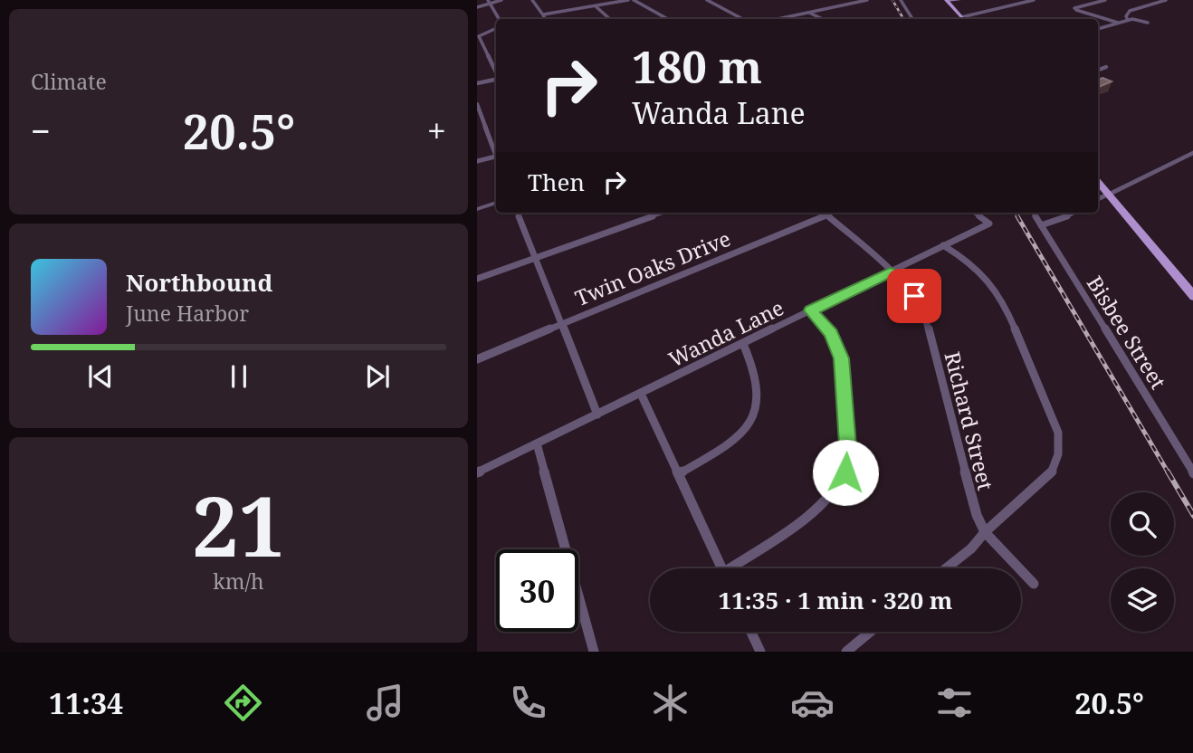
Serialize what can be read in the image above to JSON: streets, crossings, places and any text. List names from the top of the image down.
{
  "streets": {
    "street": [
      "Twin Oaks Drive",
      "Bisbee Street",
      "Wanda Lane",
      "Richard Street"
    ]
  },
  "crossings": [
    ["Wanda Lane", "Richard Street"]
  ],
  "page": {
    "tile": [
      "Climate",
      ["21", "km/h"]
    ],
    "turn": ["180 m", "Wanda Lane"],
    "heat": ["−", "20.5°", "+"],
    "then": "Then",
    "song": ["Northbound", "June Harbor"],
    "limit": "30",
    "trip": "11:35 · 1 min · 320 m",
    "tabs": ["11:34", "20.5°"]
  }
}
